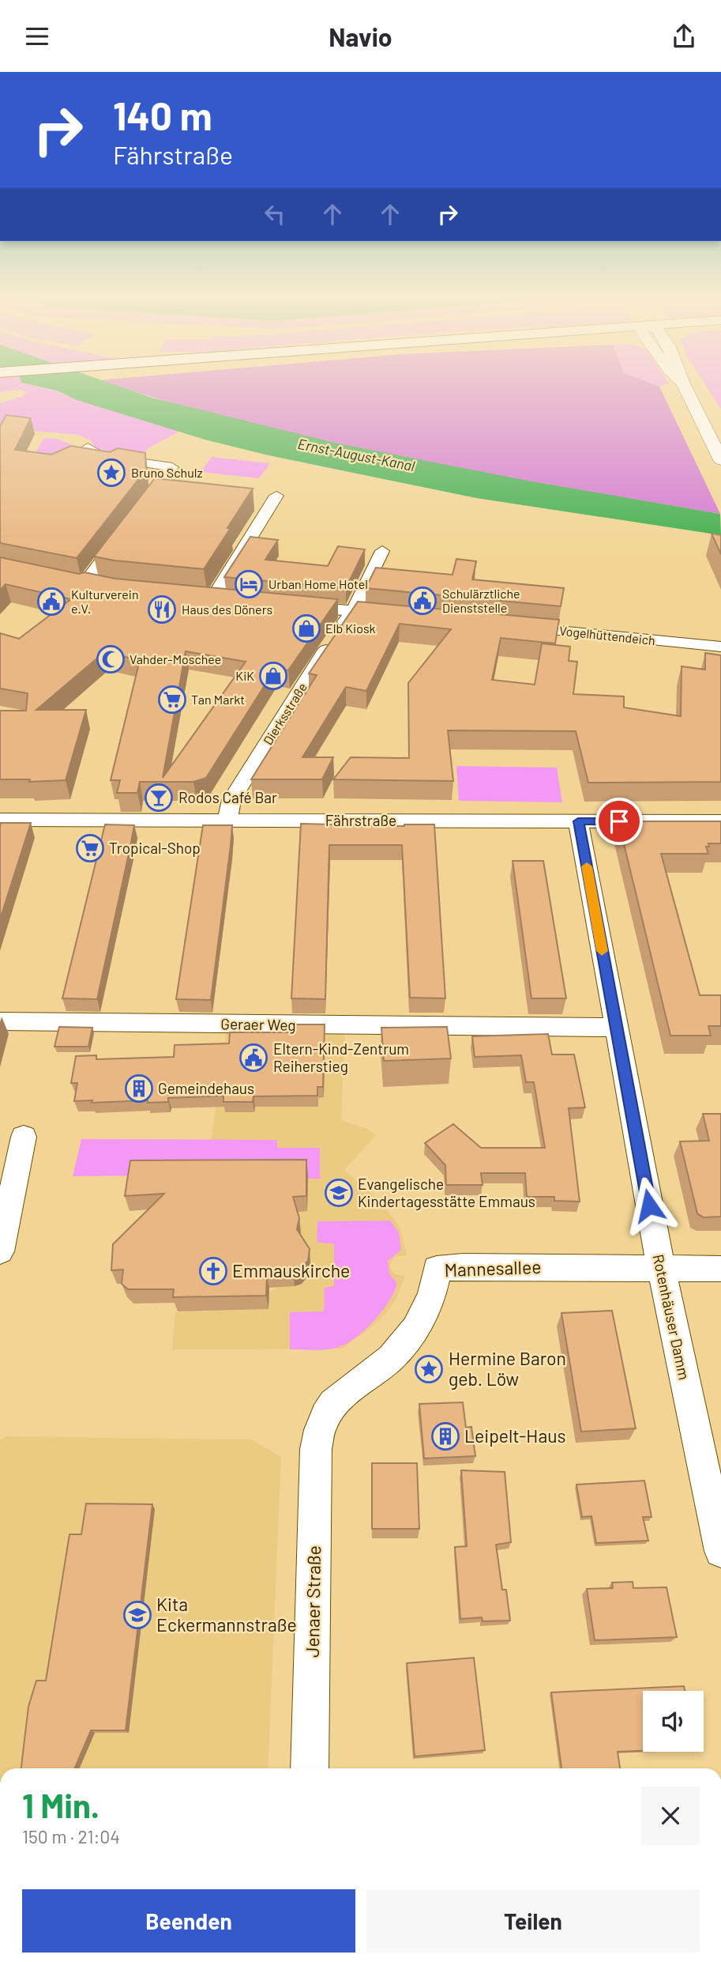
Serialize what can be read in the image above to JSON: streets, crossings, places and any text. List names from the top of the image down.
{
  "streets": {
    "street": [
      "Vogelhüttendeich",
      "Dierksstraße",
      "Fährstraße",
      "Geraer Weg",
      "Mannesallee",
      "Rotenhäuser Damm",
      "Jenaer Straße"
    ]
  },
  "crossings": [
    ["Dierksstraße", "Fährstraße"],
    ["Fährstraße", "Rotenhäuser Damm"],
    ["Geraer Weg", "Rotenhäuser Damm"],
    ["Mannesallee", "Rotenhäuser Damm"],
    ["Mannesallee", "Jenaer Straße"]
  ],
  "water": ["Ernst-August-Kanal"],
  "places": {
    "place": ["Bruno Schulz", "Hermine Baron geb. Löw"],
    "hotel": ["Urban Home Hotel"],
    "public building": ["Schulärztliche Dienststelle", "Kulturverein e.V.", "Eltern-Kind-Zentrum Reiherstieg"],
    "restaurant": ["Haus des Döners"],
    "shop": ["Elb Kiosk", "KiK"],
    "mosque": ["Vahder-Moschee"],
    "supermarket": ["Tan Markt", "Tropical-Shop"],
    "bar": ["Rodos Café Bar"],
    "building": ["Gemeindehaus", "Leipelt-Haus"],
    "school or university": ["Evangelische Kindertagesstätte Emmaus", "Kita Eckermannstraße"],
    "church": ["Emmauskirche"]
  },
  "page": {
    "header": "Navio",
    "turn": ["140 m", "Fährstraße"],
    "heading": ["1 Min.", "150 m · 21:04"],
    "buttons": ["Beenden", "Teilen"]
  }
}
